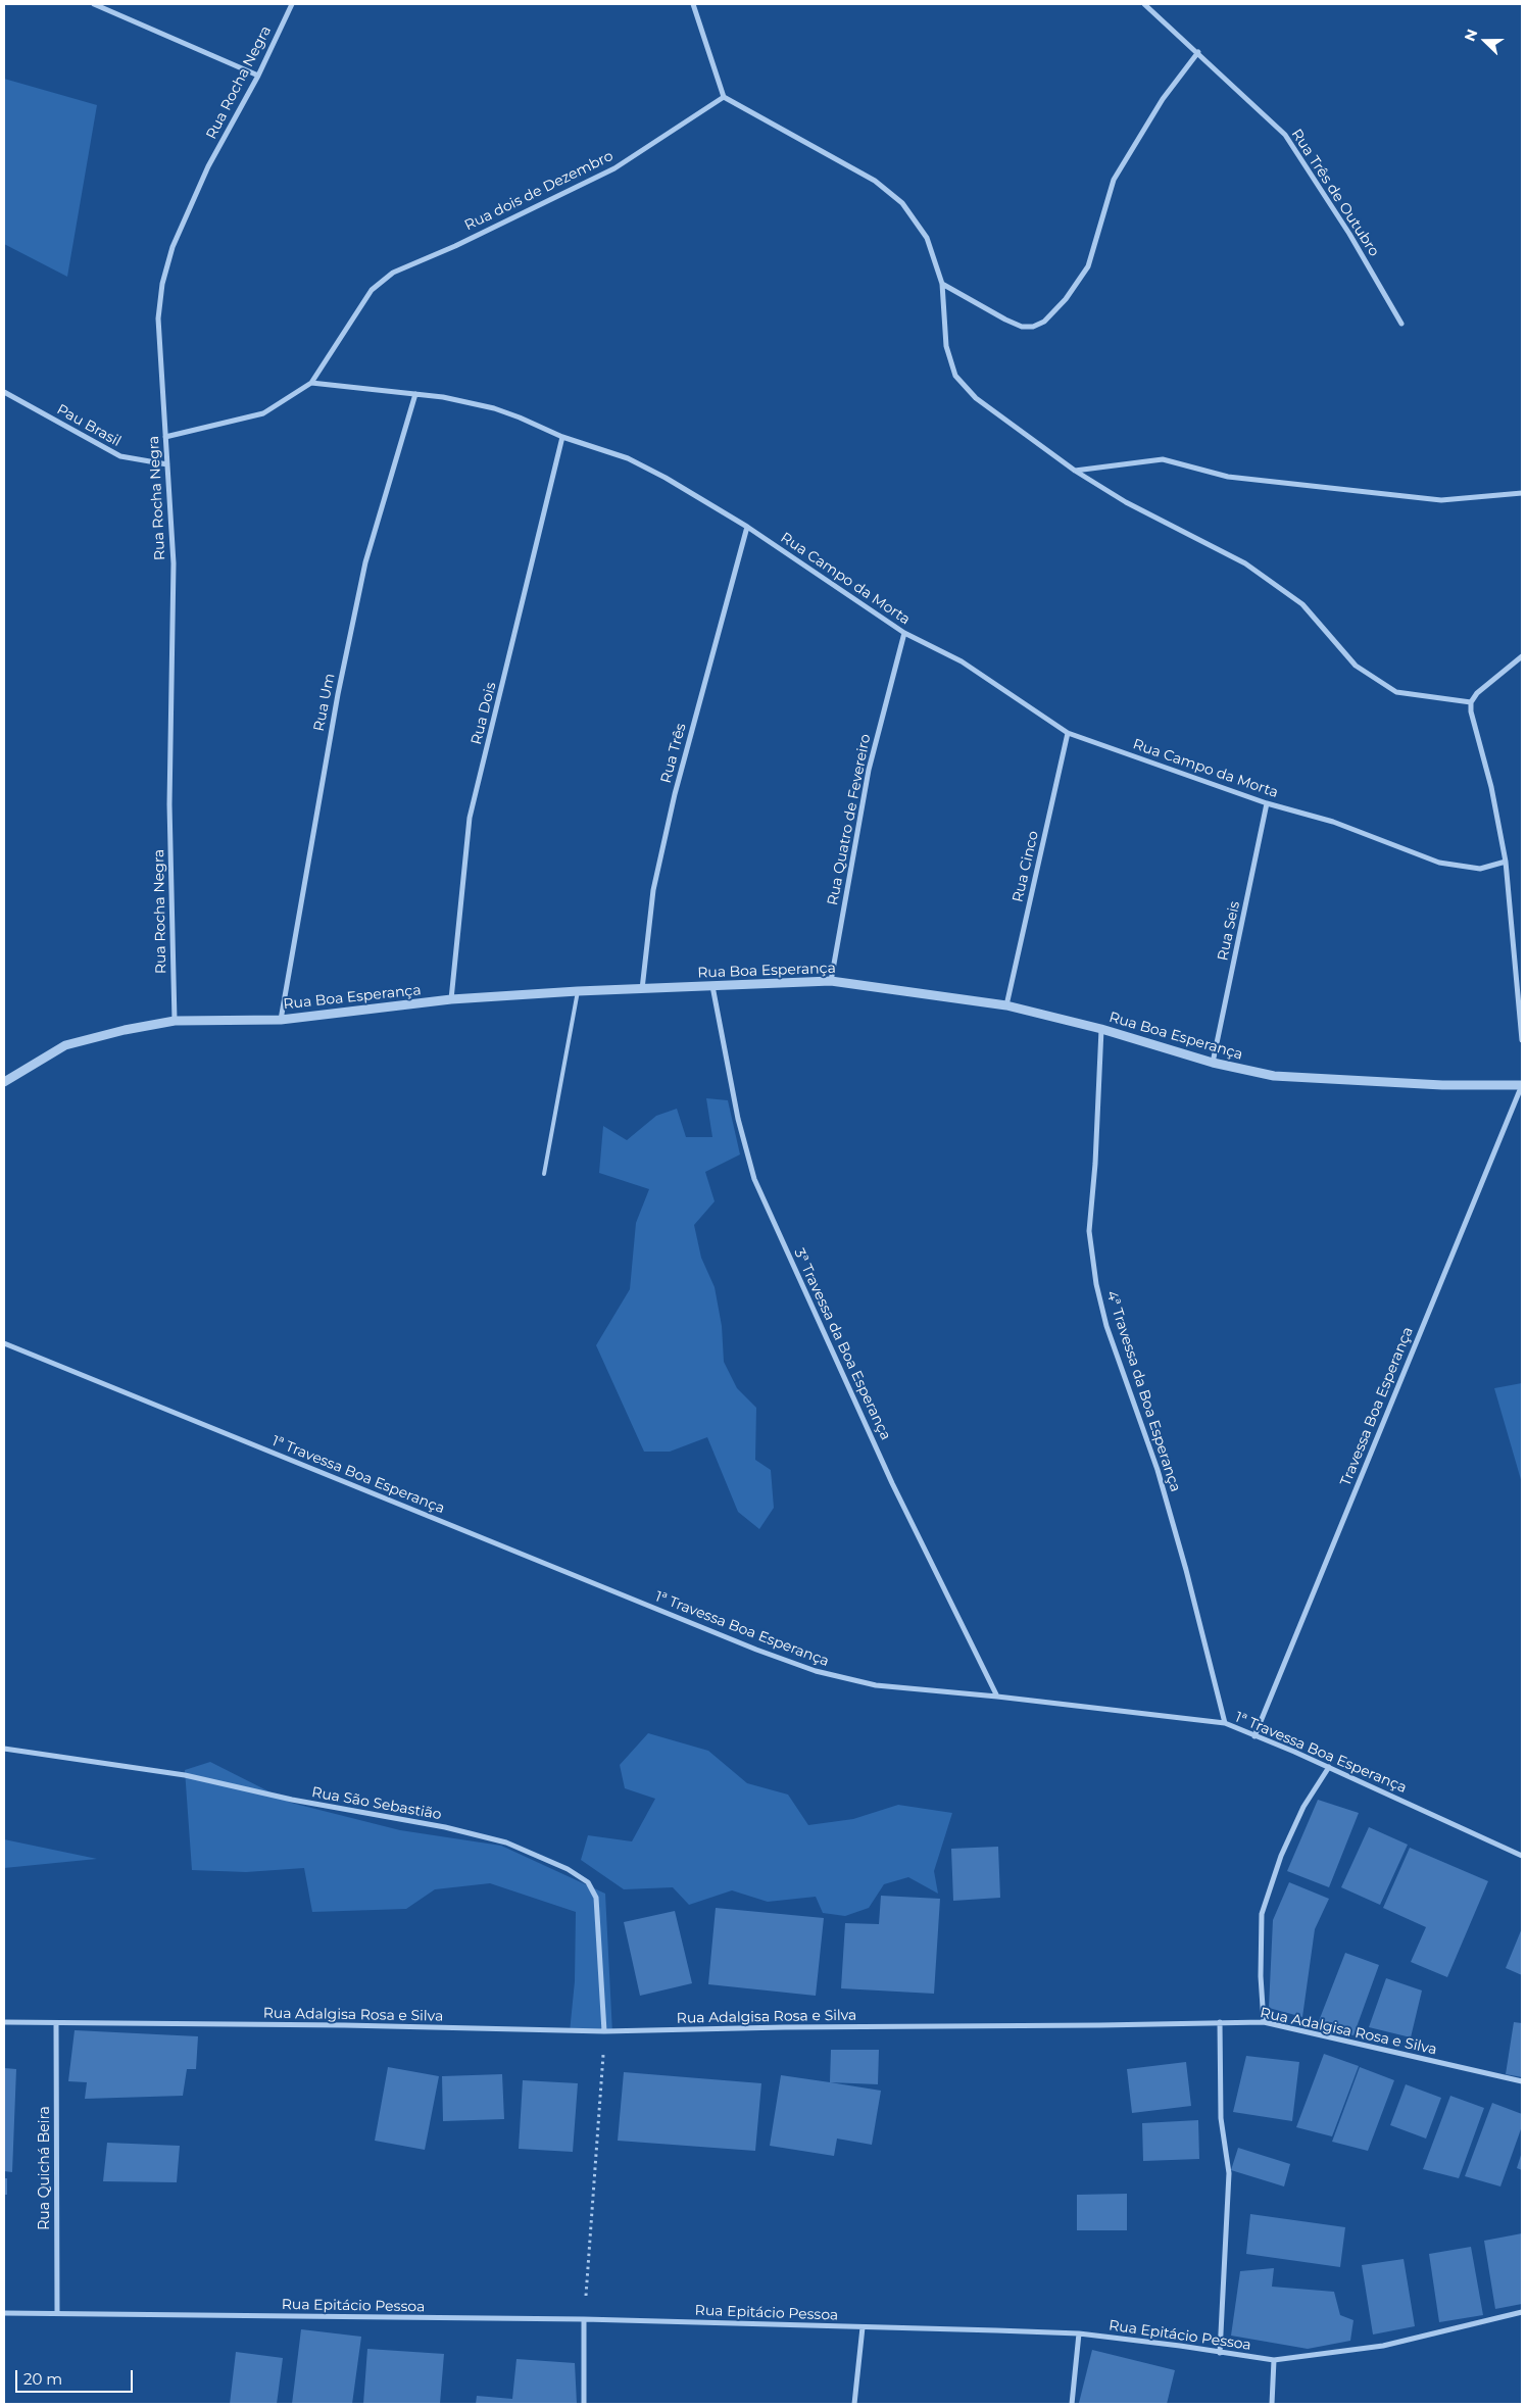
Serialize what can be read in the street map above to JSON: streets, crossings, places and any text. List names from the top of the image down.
{
  "streets": {
    "street": [
      "Rua Rocha Negra",
      "Rua dois de Dezembro",
      "Rua Três de Outubro",
      "Pau Brasil",
      "Rua Campo da Morta",
      "Rua Um",
      "Rua Dois",
      "Rua Três",
      "Rua Quatro de Fevereiro",
      "Rua Cinco",
      "Rua Seis",
      "Rua Boa Esperança",
      "3ª Travessa da Boa Esperança",
      "4ª Travessa da Boa Esperança",
      "Travessa Boa Esperança",
      "1ª Travessa Boa Esperança",
      "Rua São Sebastião",
      "Rua Adalgisa Rosa e Silva",
      "Rua Quichá Beira",
      "Rua Epitácio Pessoa"
    ]
  },
  "crossings": [
    ["Rua Rocha Negra", "Pau Brasil"],
    ["Rua Rocha Negra", "Rua Boa Esperança"],
    ["Rua dois de Dezembro", "Rua Campo da Morta"],
    ["Rua Campo da Morta", "Rua Um"],
    ["Rua Campo da Morta", "Rua Dois"],
    ["Rua Campo da Morta", "Rua Três"],
    ["Rua Campo da Morta", "Rua Quatro de Fevereiro"],
    ["Rua Campo da Morta", "Rua Cinco"],
    ["Rua Campo da Morta", "Rua Seis"],
    ["Rua Um", "Rua Boa Esperança"],
    ["Rua Dois", "Rua Boa Esperança"],
    ["Rua Três", "Rua Boa Esperança"],
    ["Rua Quatro de Fevereiro", "Rua Boa Esperança"],
    ["Rua Cinco", "Rua Boa Esperança"],
    ["Rua Seis", "Rua Boa Esperança"],
    ["Rua Boa Esperança", "3ª Travessa da Boa Esperança"],
    ["Rua Boa Esperança", "4ª Travessa da Boa Esperança"],
    ["Rua Boa Esperança", "Travessa Boa Esperança"],
    ["3ª Travessa da Boa Esperança", "1ª Travessa Boa Esperança"],
    ["4ª Travessa da Boa Esperança", "1ª Travessa Boa Esperança"],
    ["Travessa Boa Esperança", "1ª Travessa Boa Esperança"],
    ["Rua São Sebastião", "Rua Adalgisa Rosa e Silva"],
    ["Rua Adalgisa Rosa e Silva", "Rua Quichá Beira"],
    ["Rua Quichá Beira", "Rua Epitácio Pessoa"]
  ],
  "scale_bar": "20 m",
  "north": "left"
}
